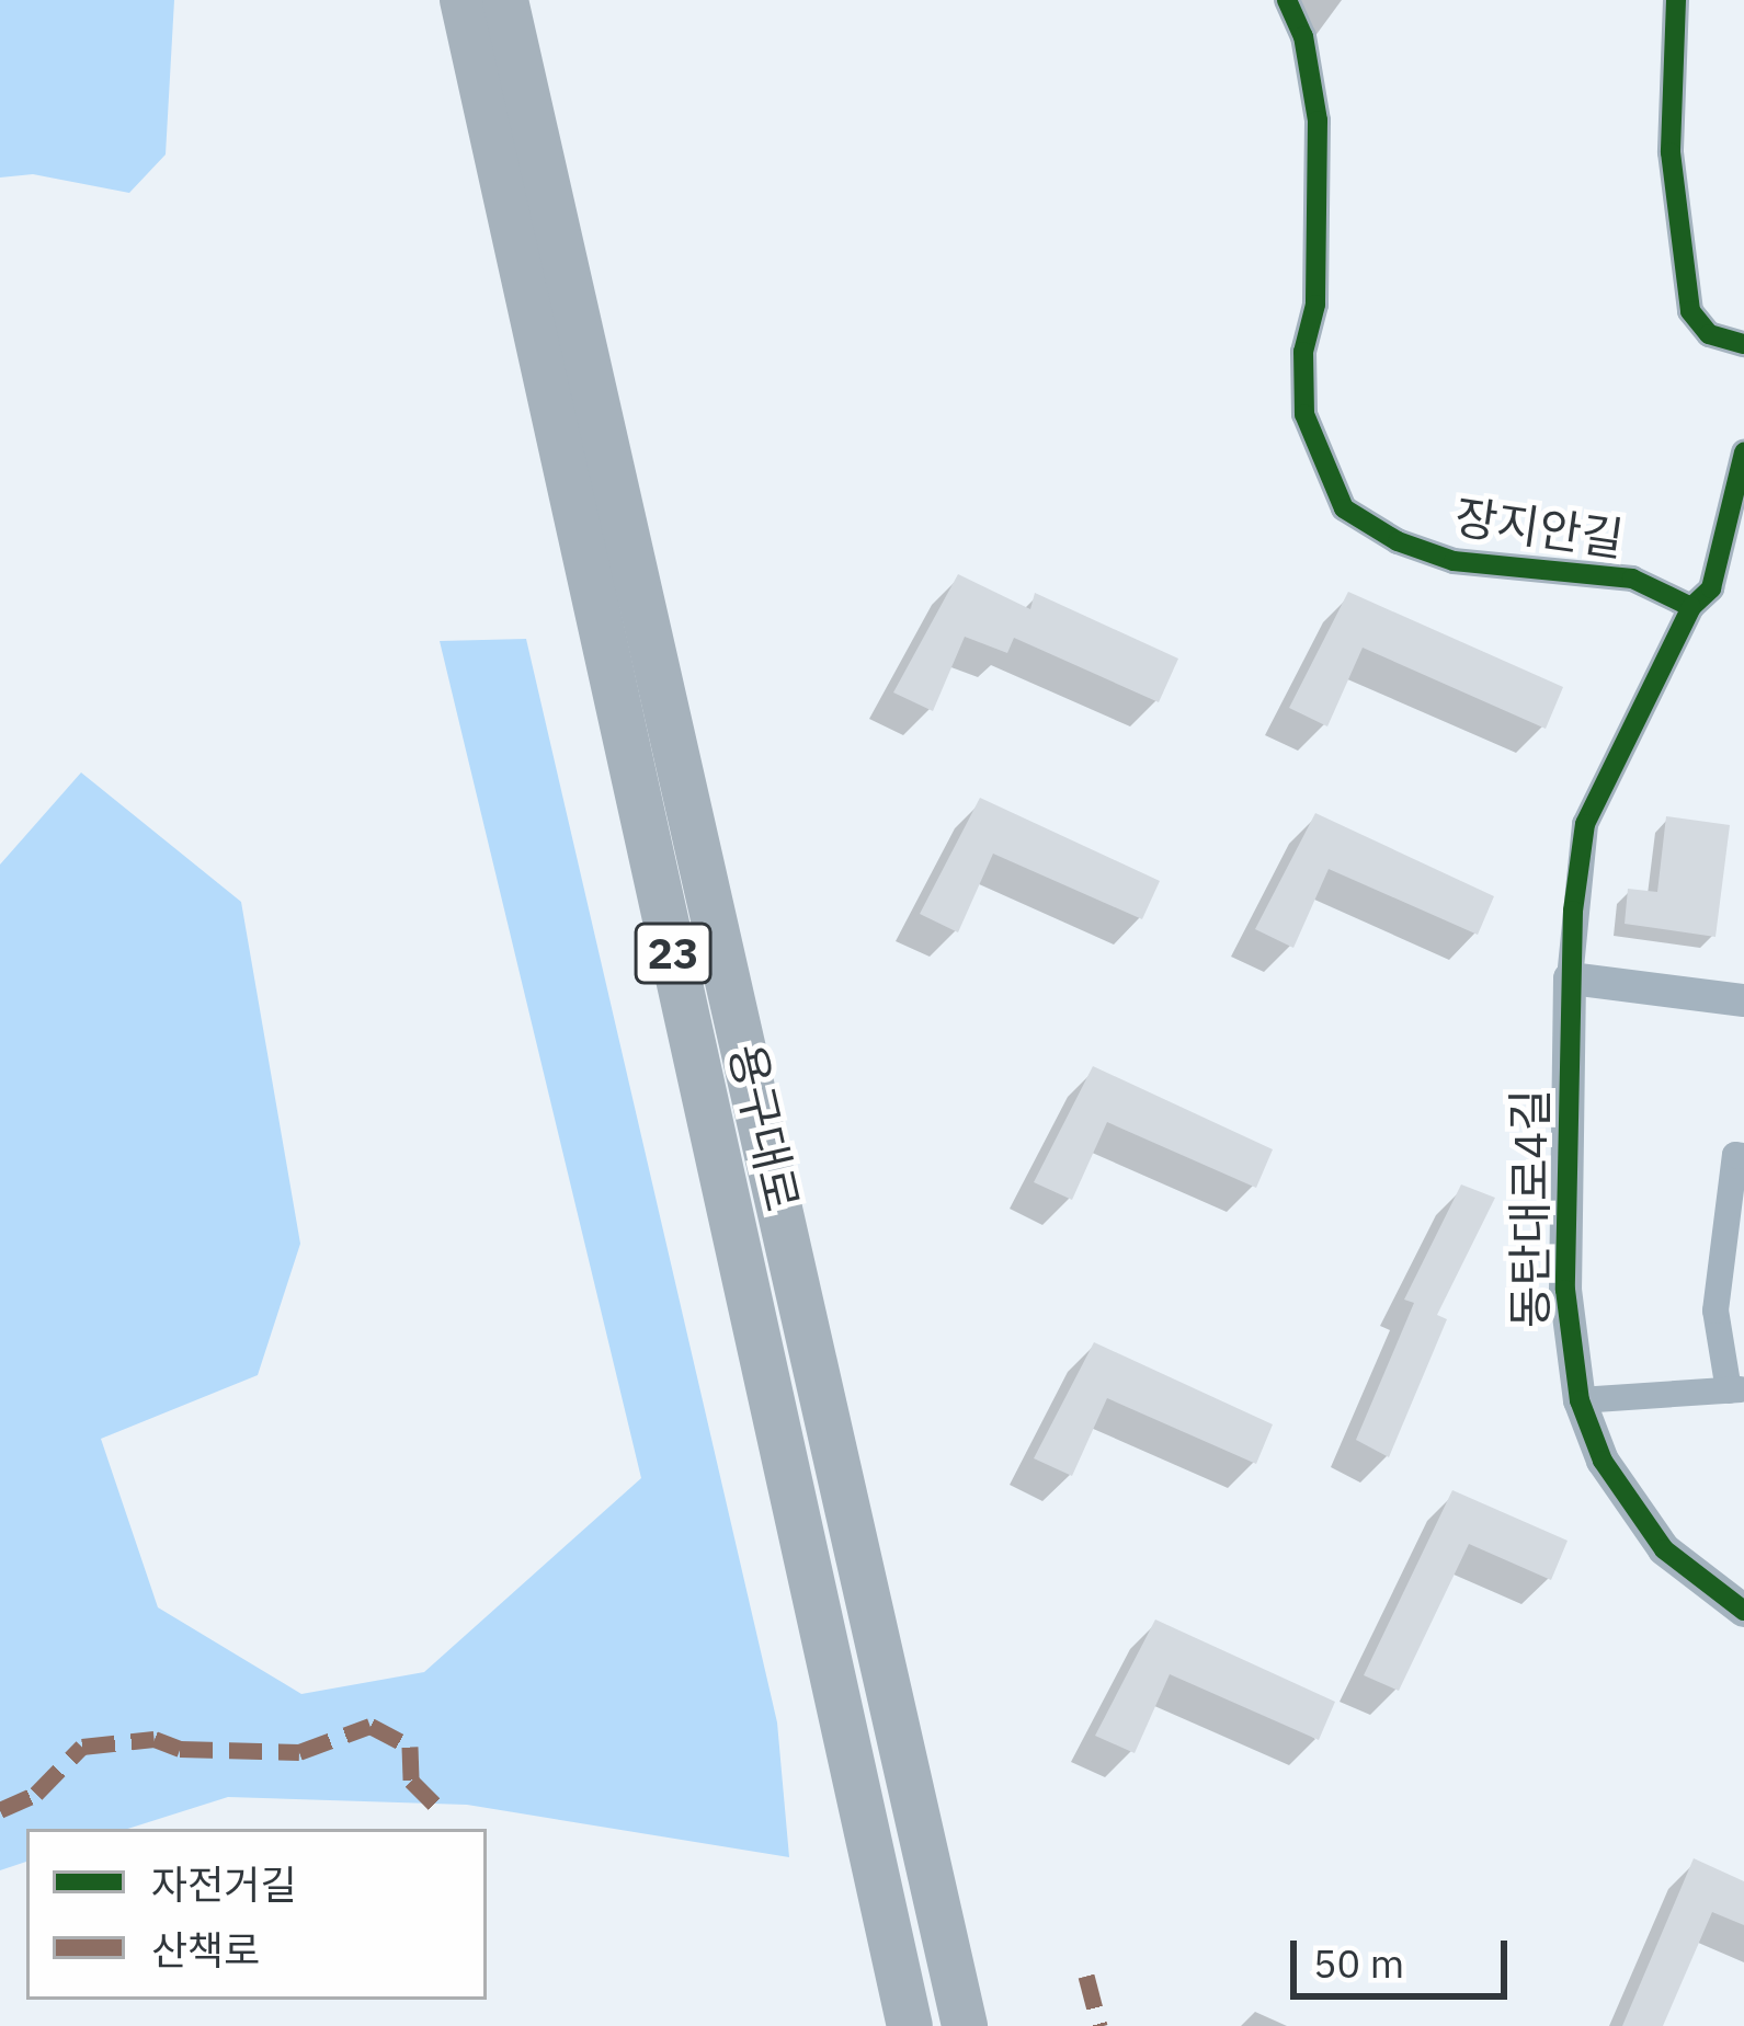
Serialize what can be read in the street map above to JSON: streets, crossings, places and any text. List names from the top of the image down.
{
  "streets": {
    "highway": ["23", "용구대로"],
    "street": ["장지안길", "동탄대로4길"]
  },
  "legend": ["자전거길", "산책로"],
  "scale_bar": "50 m"
}
